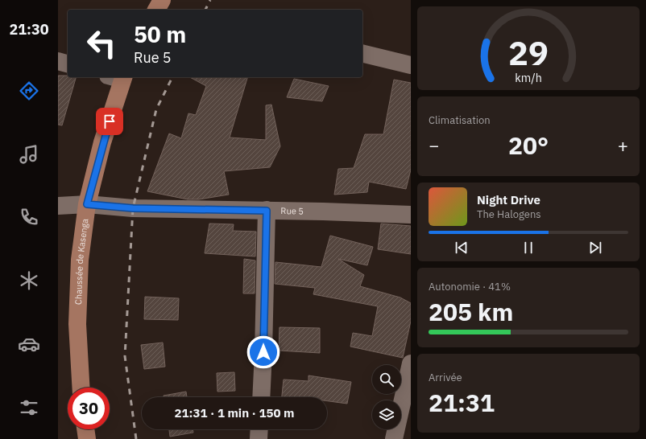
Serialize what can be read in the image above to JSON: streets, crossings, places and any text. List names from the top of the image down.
{
  "streets": {
    "main road": ["Chaussée de Kasenga"],
    "street": ["Rue 5"]
  },
  "crossings": [
    ["Rue 5", "Chaussée de Kasenga"]
  ],
  "page": {
    "tabs": "21:30",
    "turn": ["50 m", "Rue 5"],
    "tile": [
      "Climatisation",
      ["Autonomie · 41%", "205 km"],
      ["Arrivée", "21:31"]
    ],
    "heat": ["−", "20°", "+"],
    "song": ["Night Drive", "The Halogens"],
    "limit": "30",
    "trip": "21:31 · 1 min · 150 m",
    "gauge": ["29", "km/h"]
  }
}
